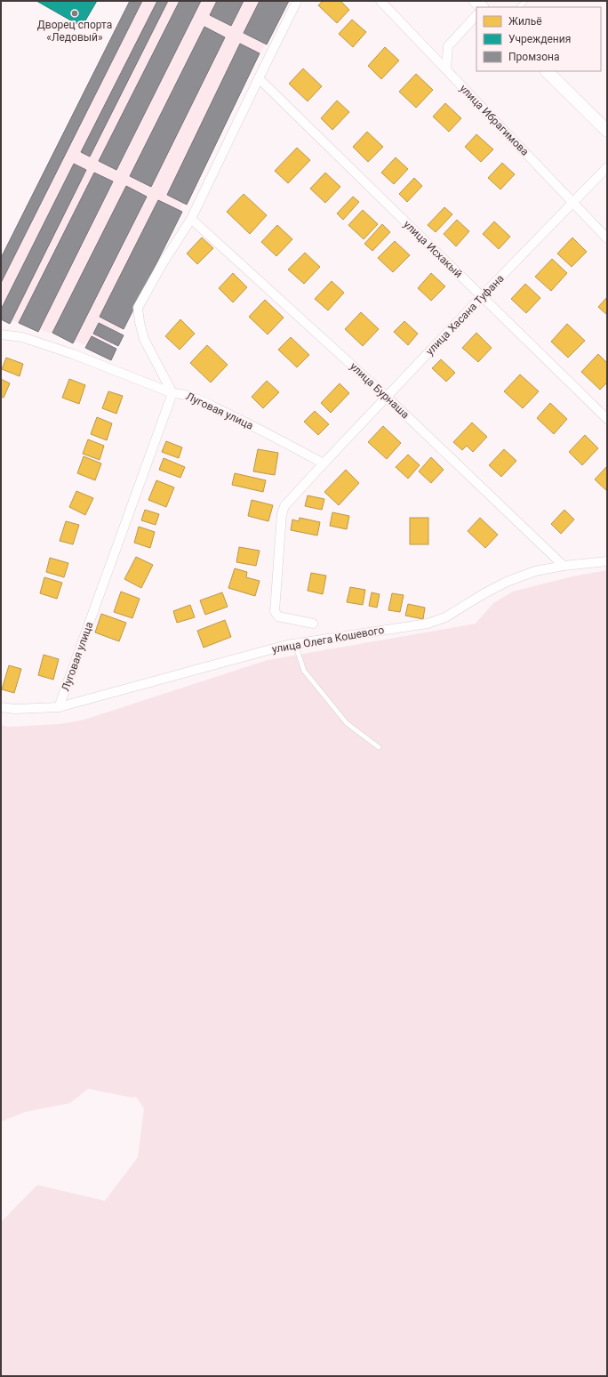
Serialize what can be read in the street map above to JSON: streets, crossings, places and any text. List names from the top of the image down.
{
  "streets": {
    "street": [
      "улица Ибрагимова",
      "улица Исхакый",
      "улица Хасана Туфана",
      "улица Бурнаша",
      "Луговая улица",
      "улица Олега Кошевого"
    ]
  },
  "crossings": [
    ["улица Ибрагимова", "улица Хасана Туфана"],
    ["улица Исхакый", "улица Хасана Туфана"],
    ["улица Хасана Туфана", "улица Бурнаша"],
    ["улица Хасана Туфана", "Луговая улица"],
    ["улица Бурнаша", "улица Олега Кошевого"],
    ["Луговая улица", "улица Олега Кошевого"]
  ],
  "places": ["Дворец спорта «Ледовый»"],
  "legend": ["Жильё", "Учреждения", "Промзона"]
}
